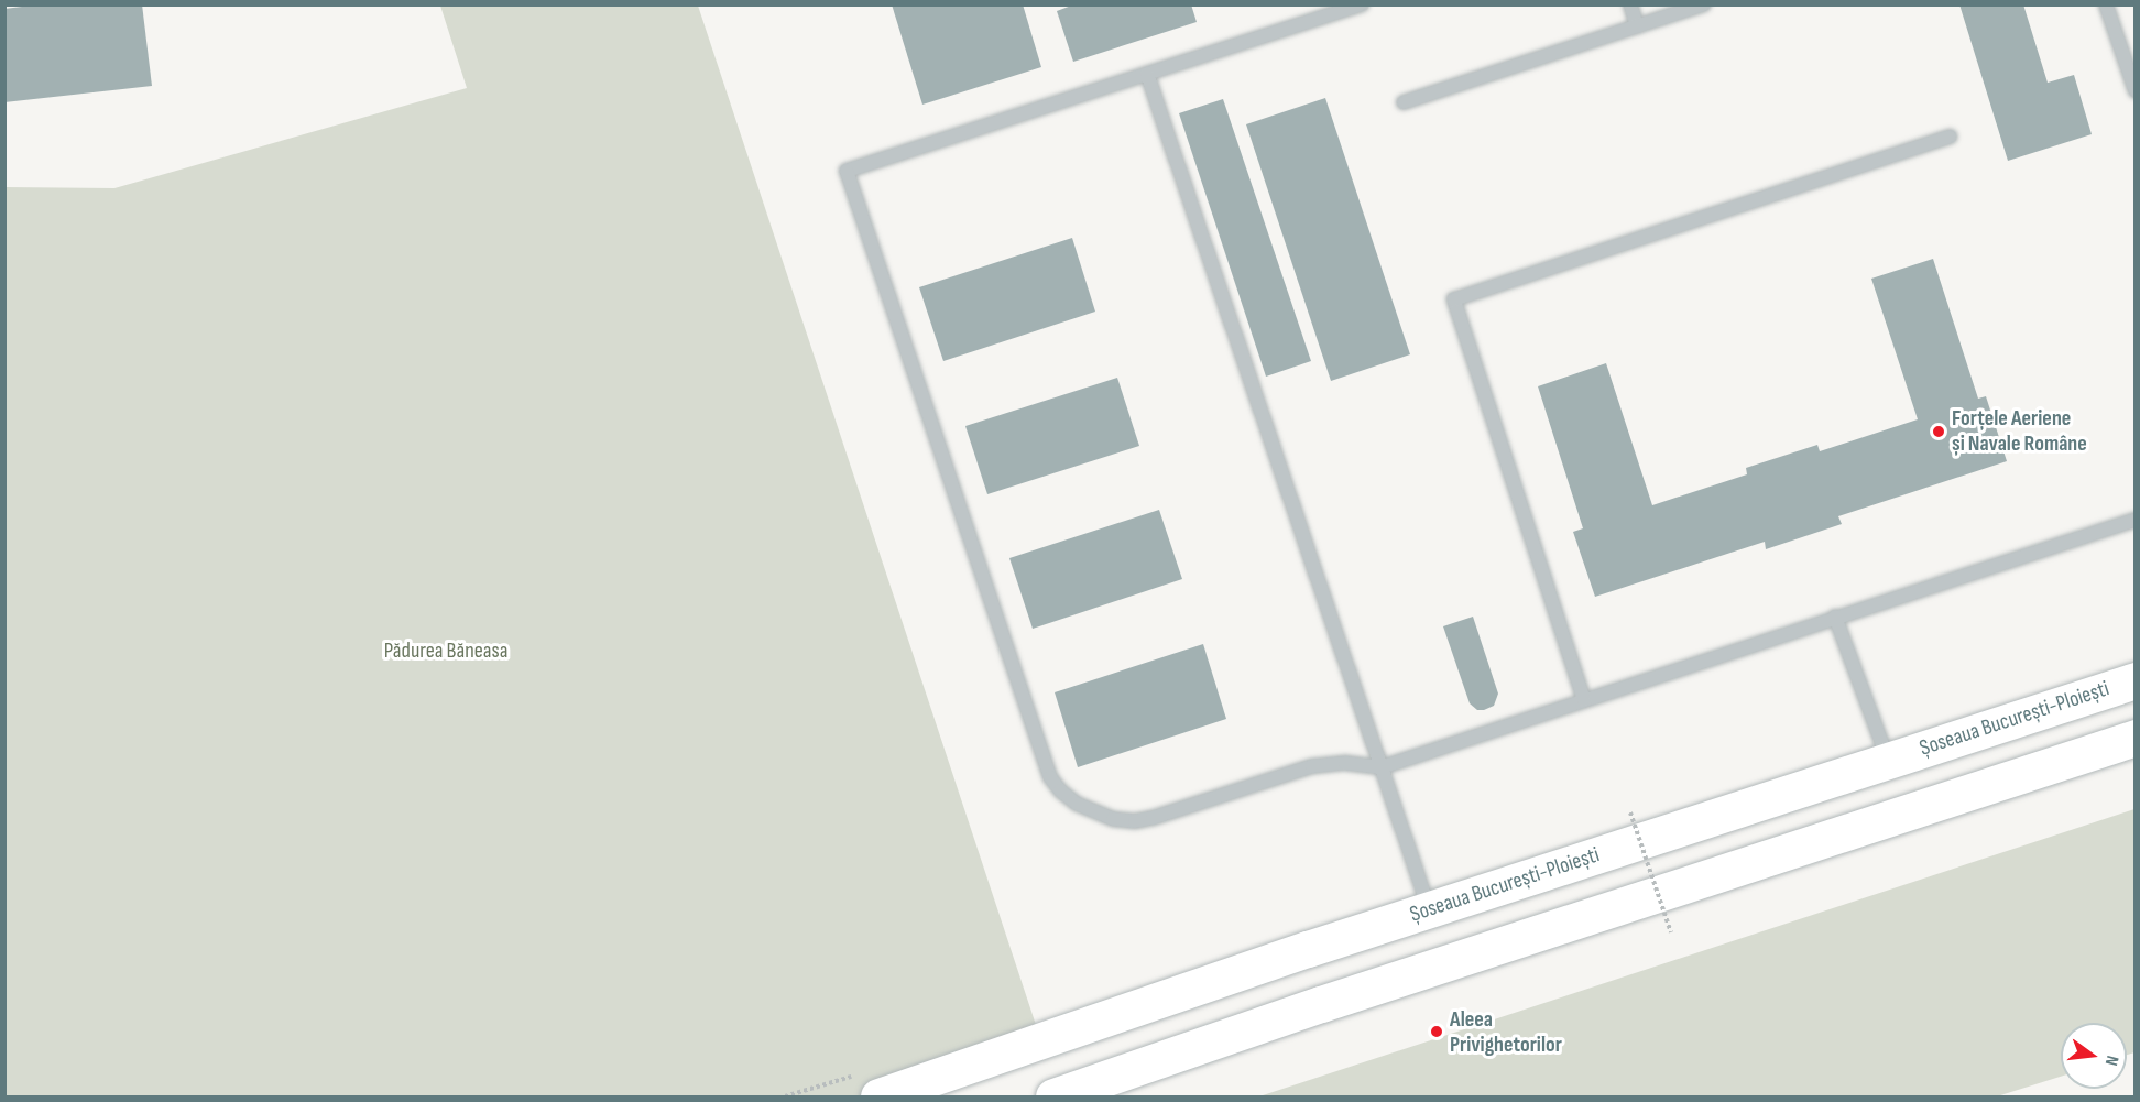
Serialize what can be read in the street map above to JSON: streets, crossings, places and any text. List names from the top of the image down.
{
  "streets": {
    "highway": ["Șoseaua București-Ploiești"]
  },
  "parks": ["Pădurea Băneasa"],
  "places": ["Forțele Aeriene și Navale Române", "Aleea Privighetorilor"],
  "north": "right"
}
